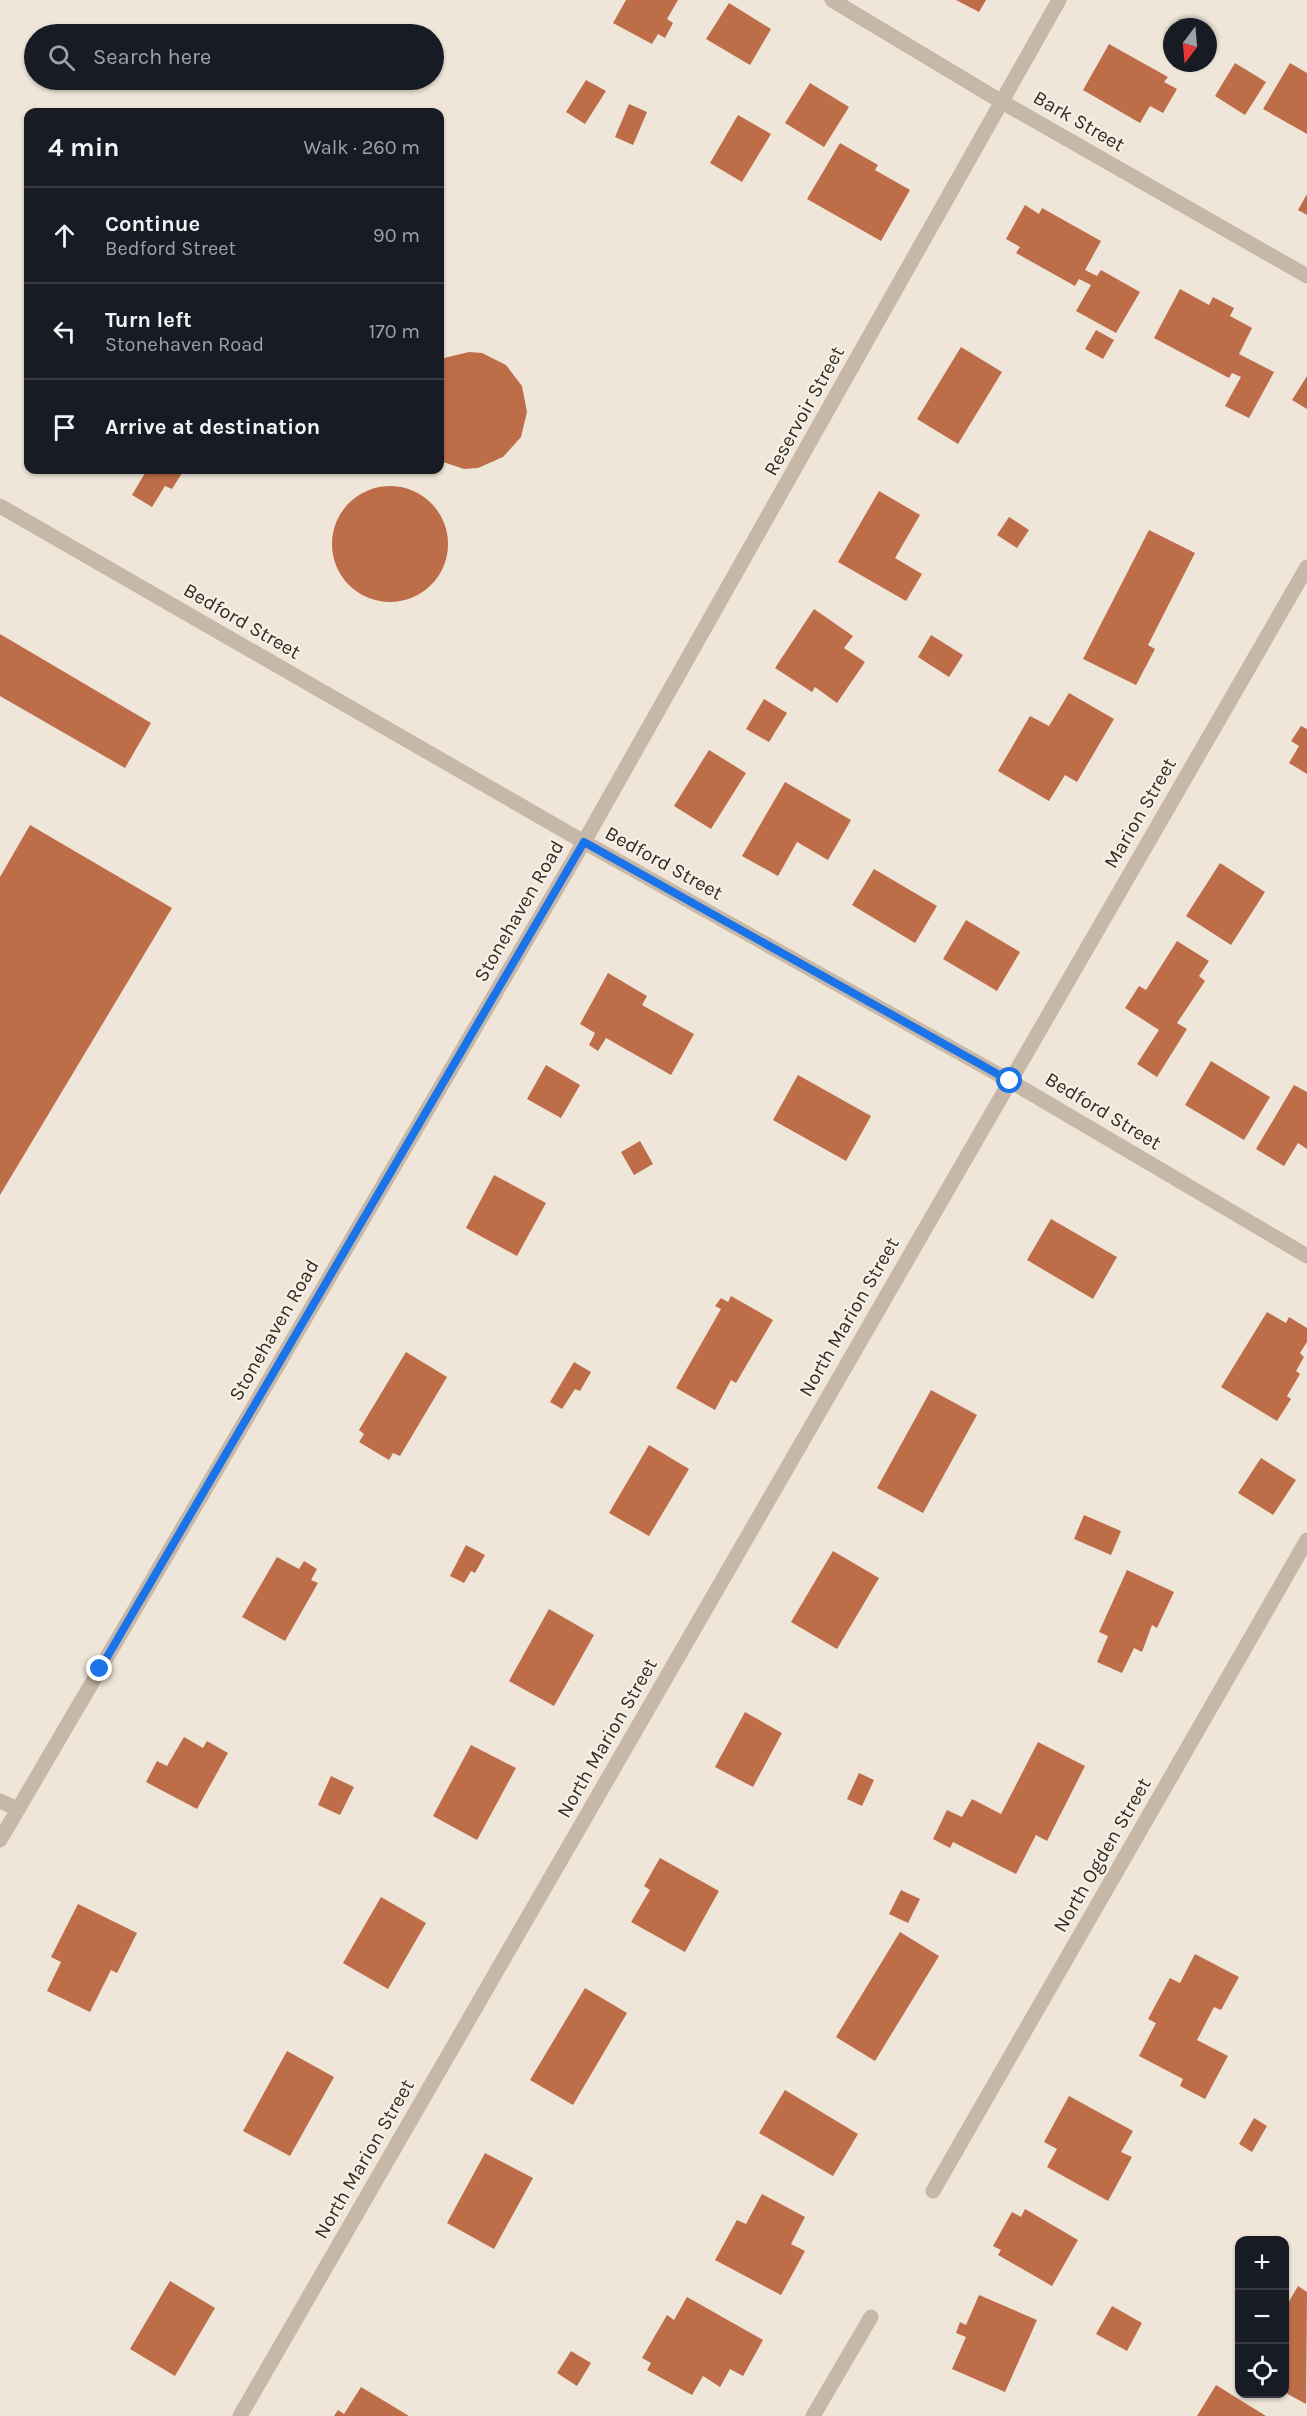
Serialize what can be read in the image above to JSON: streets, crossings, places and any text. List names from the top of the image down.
{
  "streets": {
    "street": [
      "Bark Street",
      "Reservoir Street",
      "Bedford Street",
      "Marion Street",
      "Stonehaven Road",
      "North Marion Street",
      "North Ogden Street"
    ]
  },
  "crossings": [
    ["Bark Street", "Reservoir Street"],
    ["Reservoir Street", "Bedford Street"],
    ["Reservoir Street", "Stonehaven Road"],
    ["Bedford Street", "Marion Street"],
    ["Bedford Street", "Stonehaven Road"],
    ["Bedford Street", "North Marion Street"],
    ["Marion Street", "North Marion Street"]
  ],
  "north": "bottom",
  "page": {
    "search": "Search here",
    "heading": ["4 min", "Walk · 260 m"],
    "list": [
      ["Continue", "Bedford Street", "90 m"],
      ["Turn left", "Stonehaven Road", "170 m"],
      "Arrive at destination"
    ],
    "map_buttons": ["+", "−"]
  }
}
